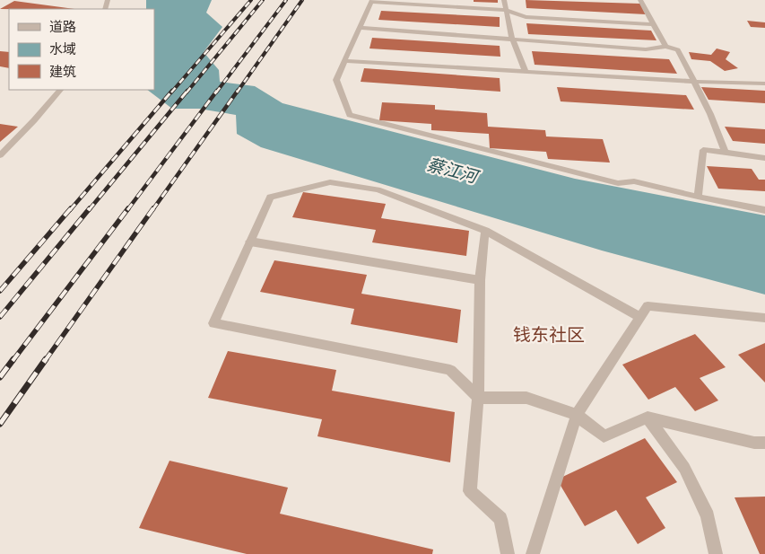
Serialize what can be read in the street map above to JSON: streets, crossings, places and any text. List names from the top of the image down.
{
  "districts": ["钱东社区"],
  "water": ["蔡江河"],
  "legend": ["道路", "水域", "建筑"]
}
